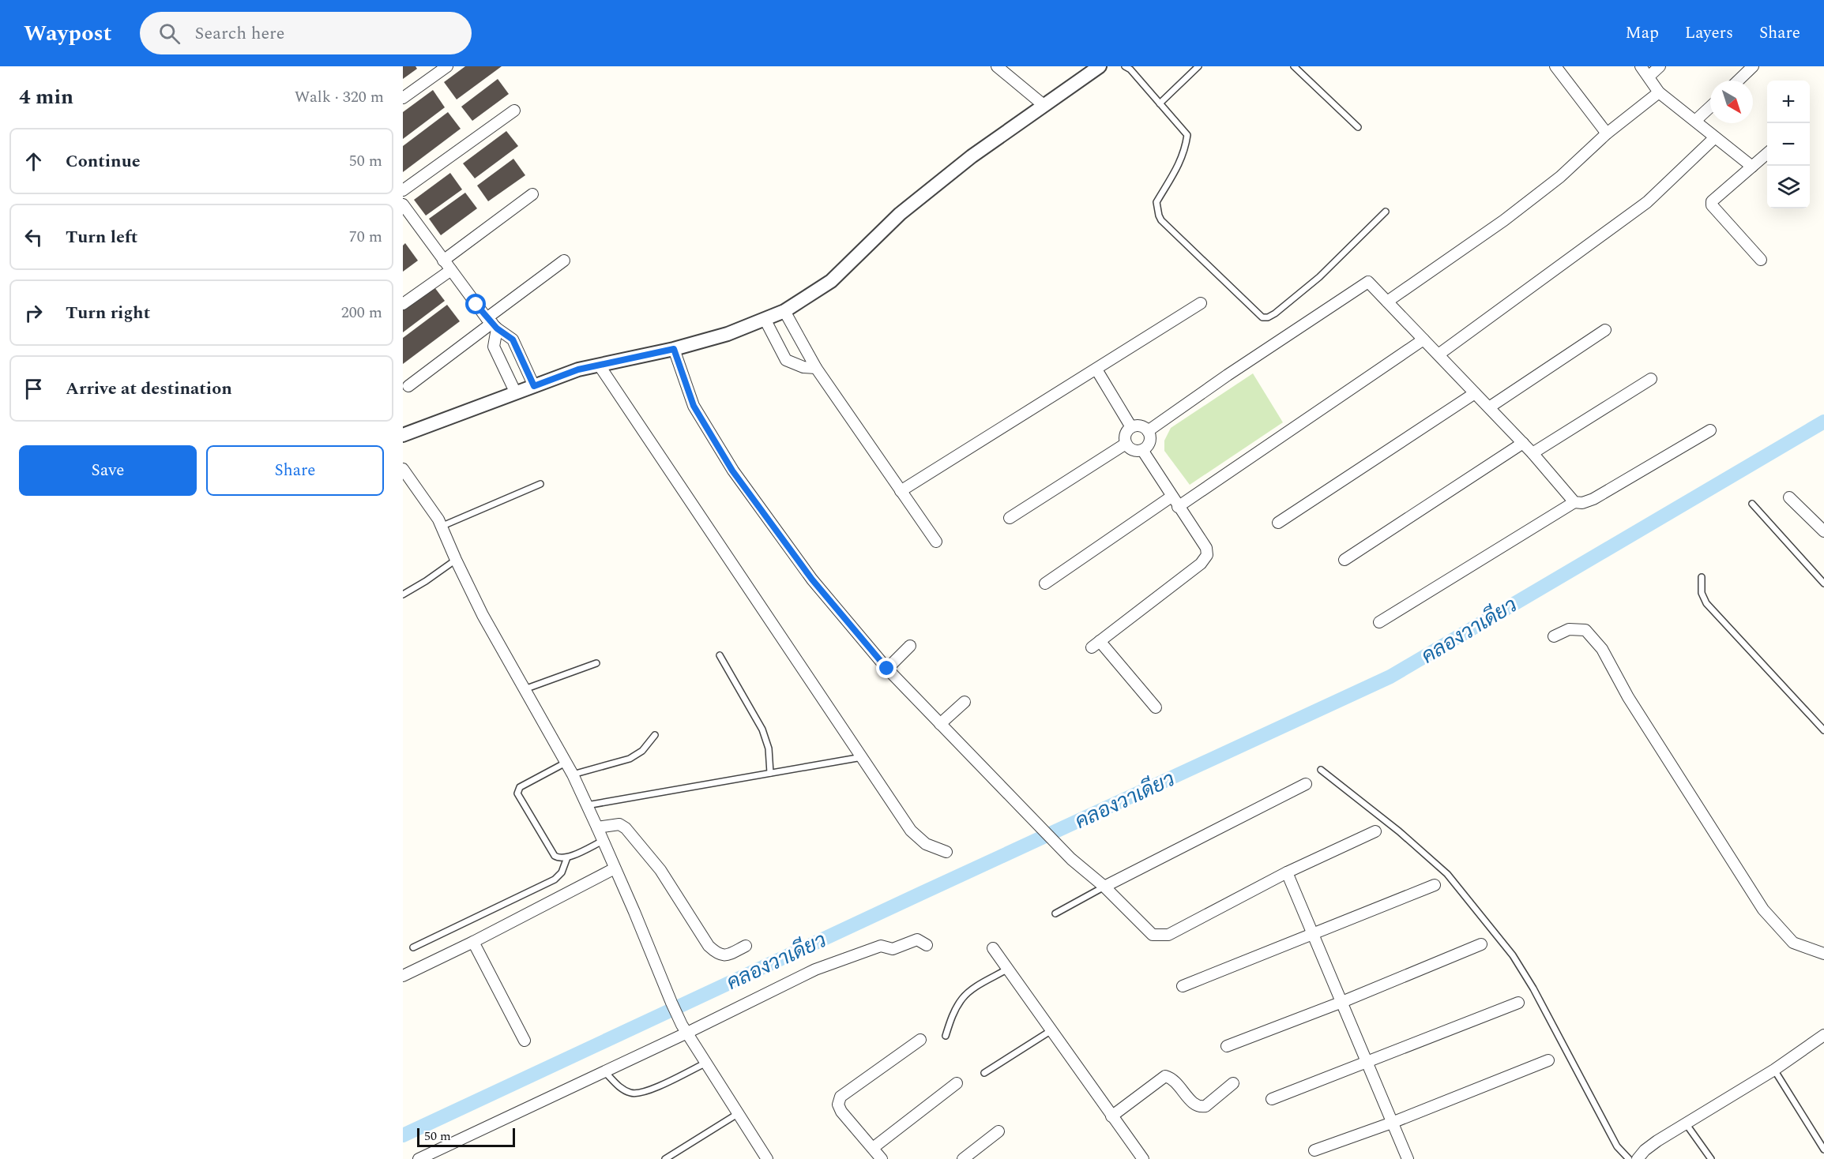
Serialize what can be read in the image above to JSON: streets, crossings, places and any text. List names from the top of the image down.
{
  "water": ["คลองวาเดียว"],
  "scale_bar": "50 m",
  "north": "bottom right",
  "page": {
    "header": "Waypost",
    "search": "Search here",
    "nav": ["Map", "Layers", "Share"],
    "heading": ["4 min", "Walk · 320 m"],
    "map_buttons": ["+", "−"],
    "list": [
      ["Continue", "50 m"],
      ["Turn left", "70 m"],
      ["Turn right", "200 m"],
      "Arrive at destination"
    ],
    "buttons": ["Save", "Share"],
    "scale": "50 m"
  }
}
